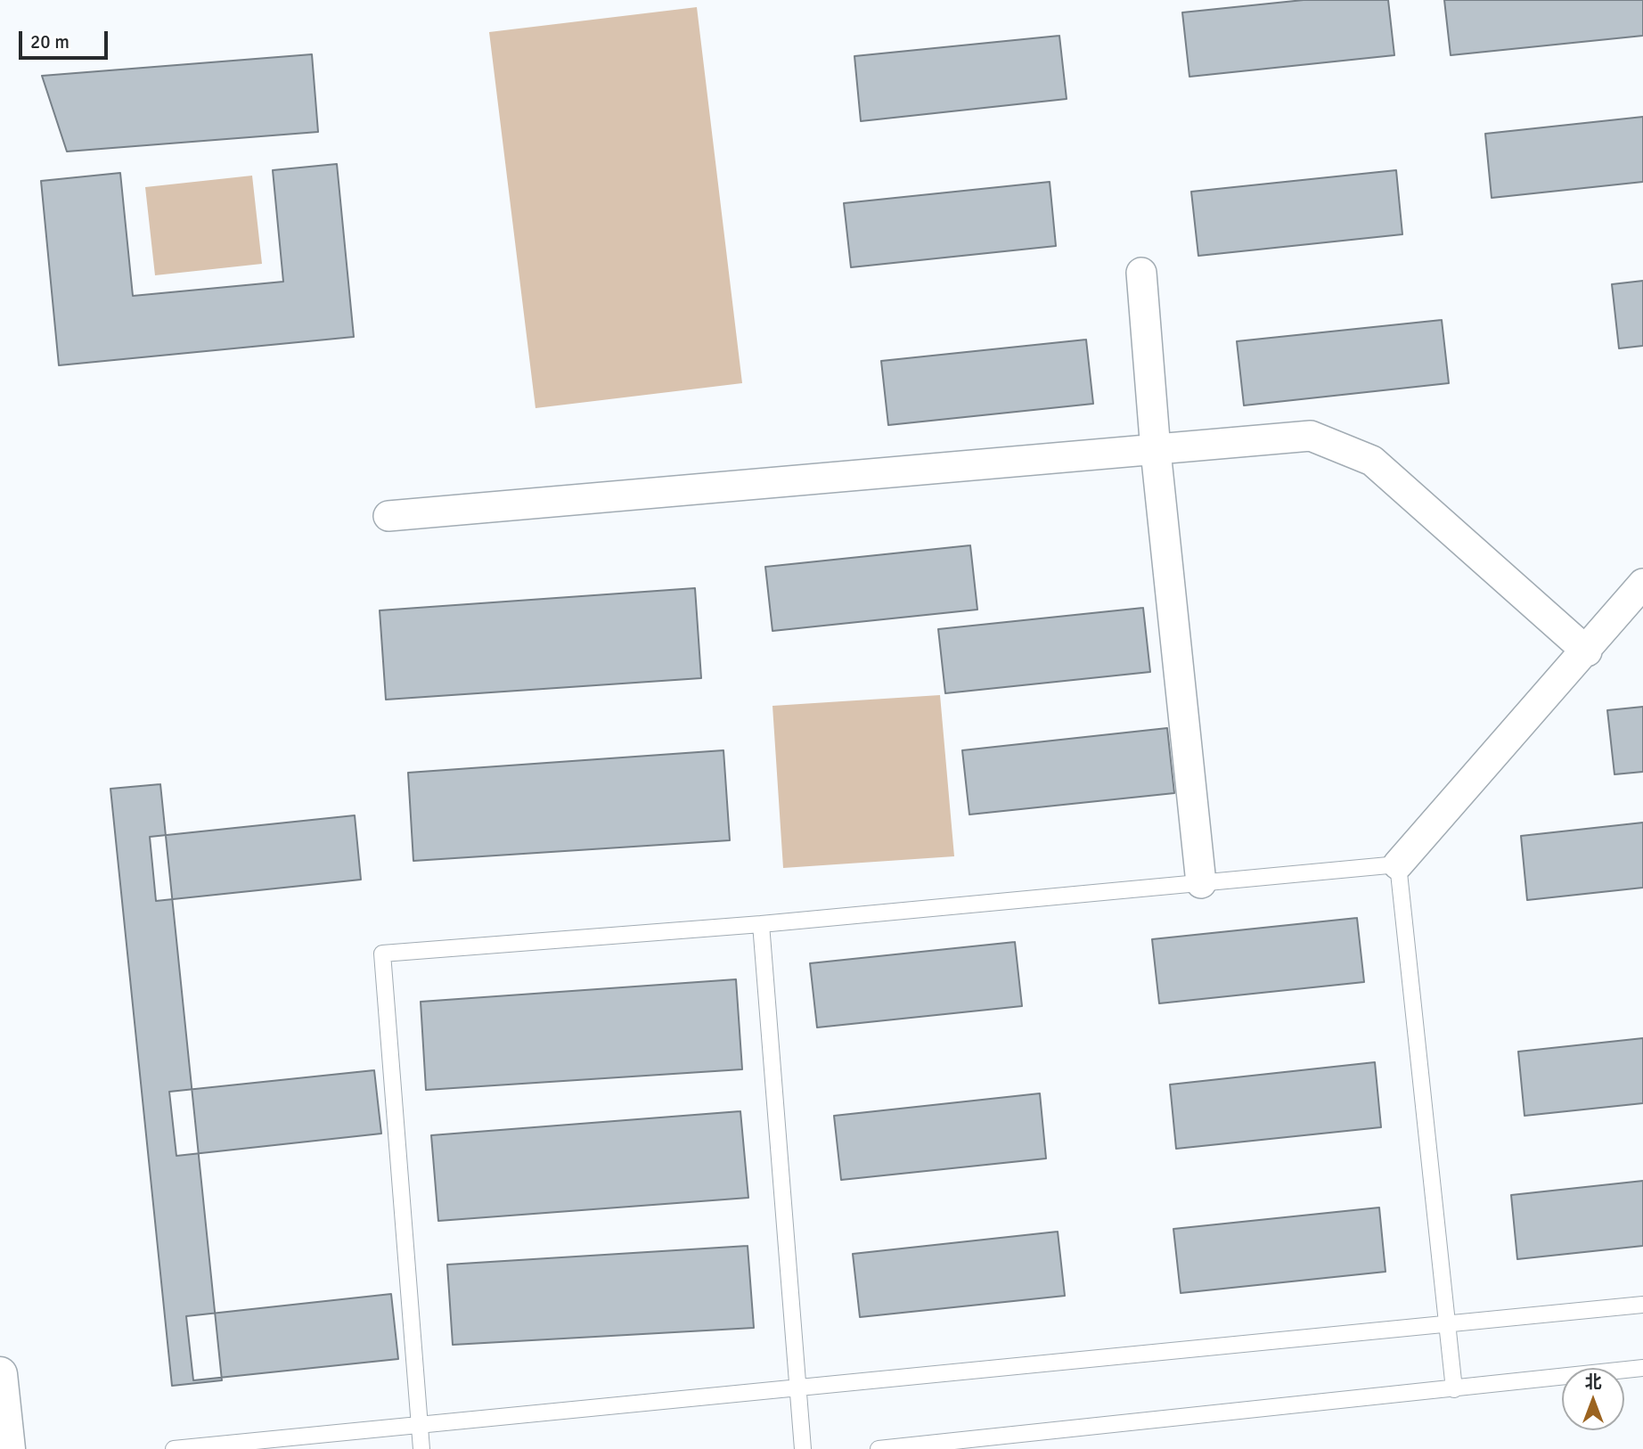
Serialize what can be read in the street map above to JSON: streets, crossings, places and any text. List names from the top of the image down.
{
  "scale_bar": "20 m",
  "north": "top"
}
